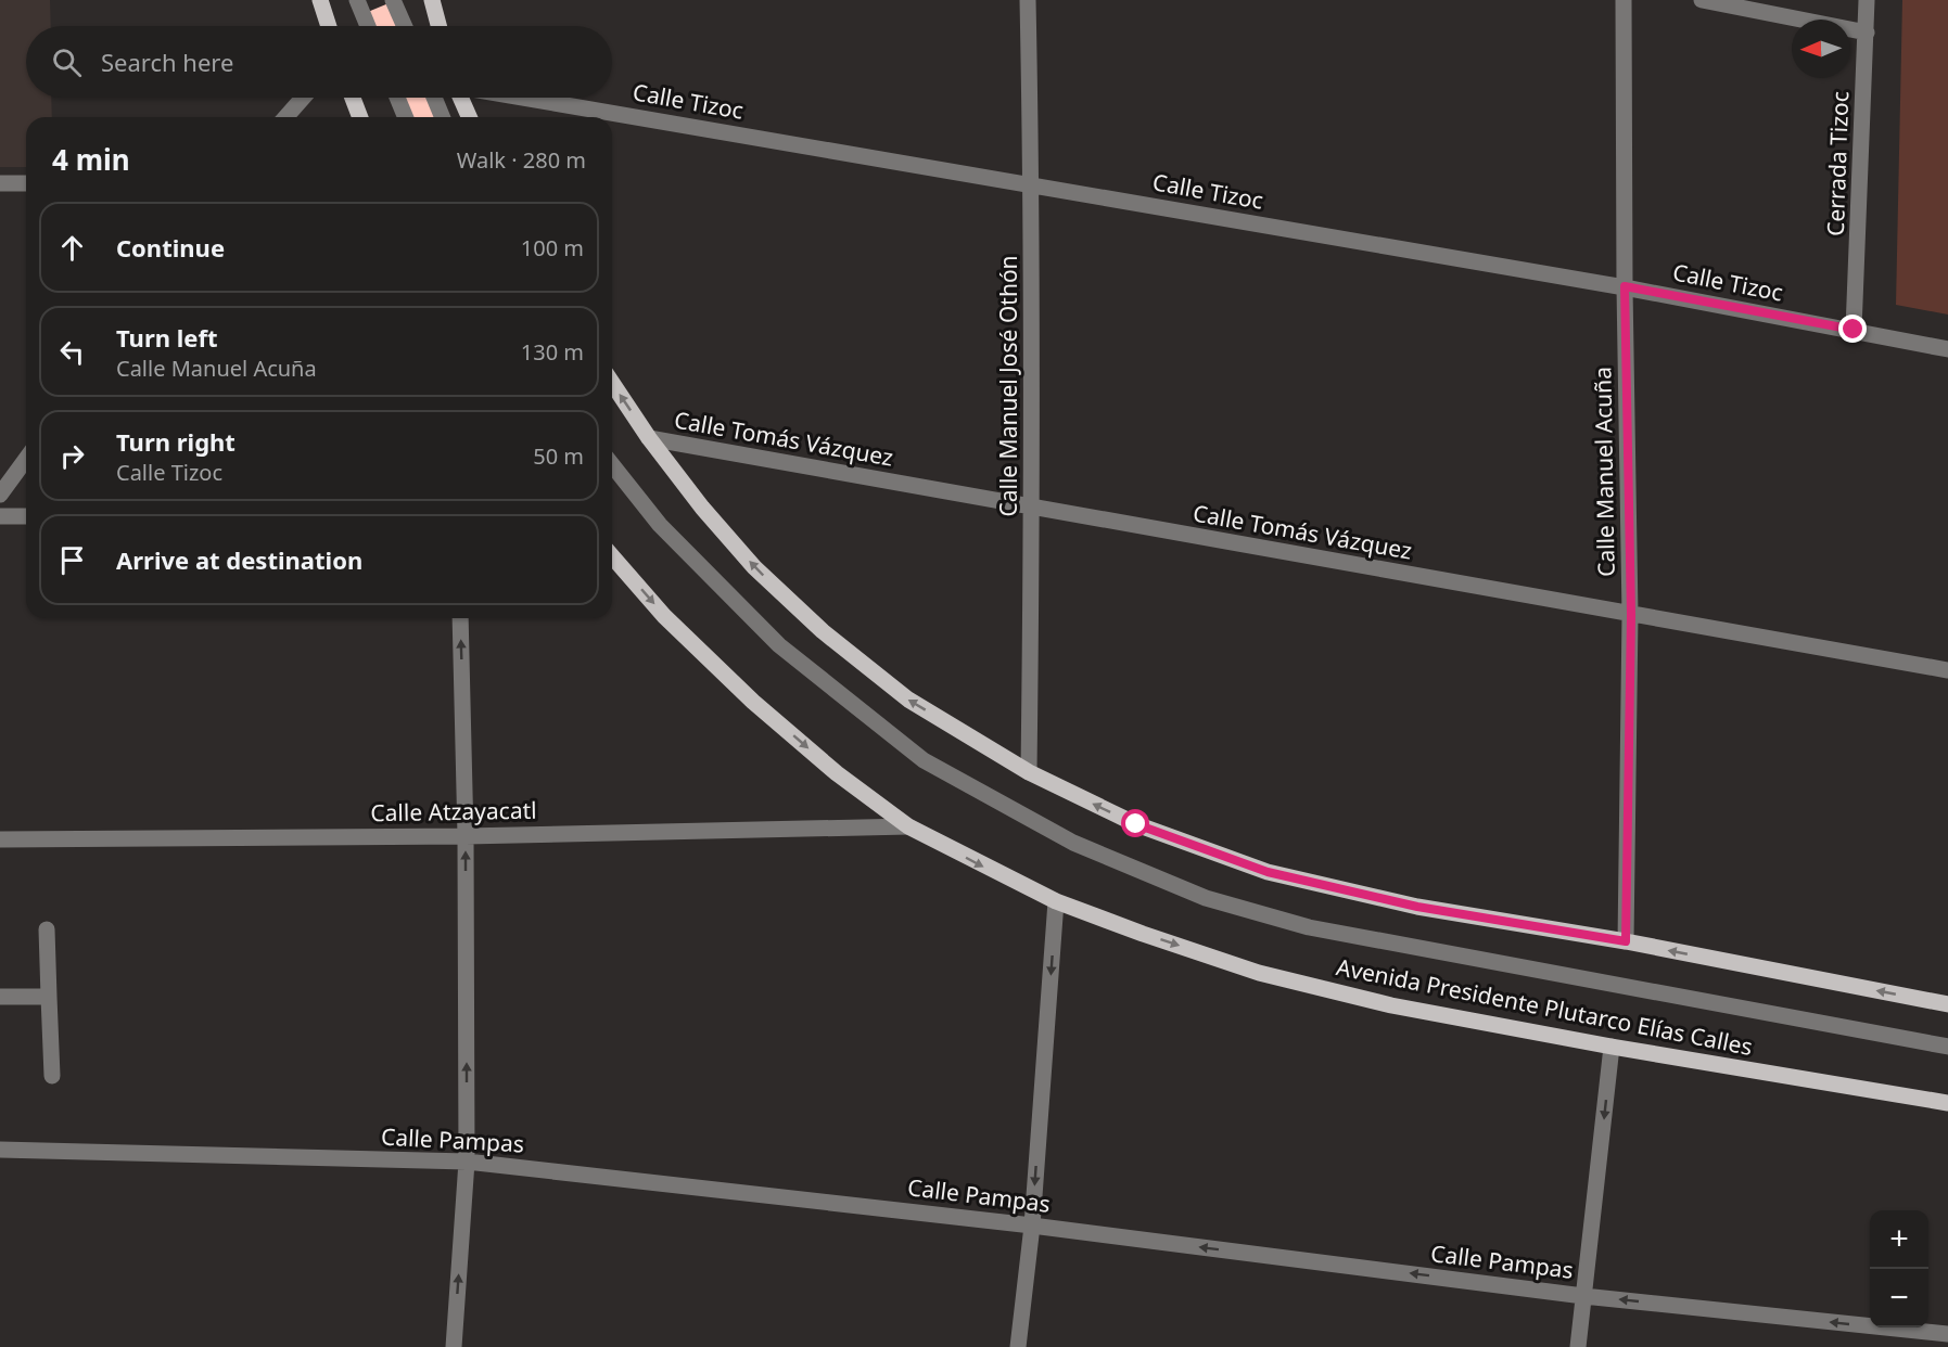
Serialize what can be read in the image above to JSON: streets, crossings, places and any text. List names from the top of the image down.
{
  "streets": {
    "main road": ["Avenida Presidente Plutarco Elías Calles"],
    "street": [
      "Calle Tizoc",
      "Cerrada Tizoc",
      "Calle Manuel José Othón",
      "Calle Tomás Vázquez",
      "Calle Manuel Acuña",
      "Calle Atzayacatl",
      "Calle Pampas"
    ]
  },
  "crossings": [
    ["Calle Tizoc", "Cerrada Tizoc"],
    ["Calle Tizoc", "Calle Manuel José Othón"],
    ["Calle Tizoc", "Calle Manuel Acuña"],
    ["Calle Manuel José Othón", "Calle Tomás Vázquez"],
    ["Calle Tomás Vázquez", "Calle Manuel Acuña"],
    ["Calle Atzayacatl", "Avenida Presidente Plutarco Elías Calles"]
  ],
  "one_way": ["Calle Pampas"],
  "north": "left",
  "page": {
    "search": "Search here",
    "heading": ["4 min", "Walk · 280 m"],
    "list": [
      ["Continue", "100 m"],
      ["Turn left", "Calle Manuel Acuña", "130 m"],
      ["Turn right", "Calle Tizoc", "50 m"],
      "Arrive at destination"
    ],
    "map_buttons": ["+", "−"]
  }
}
